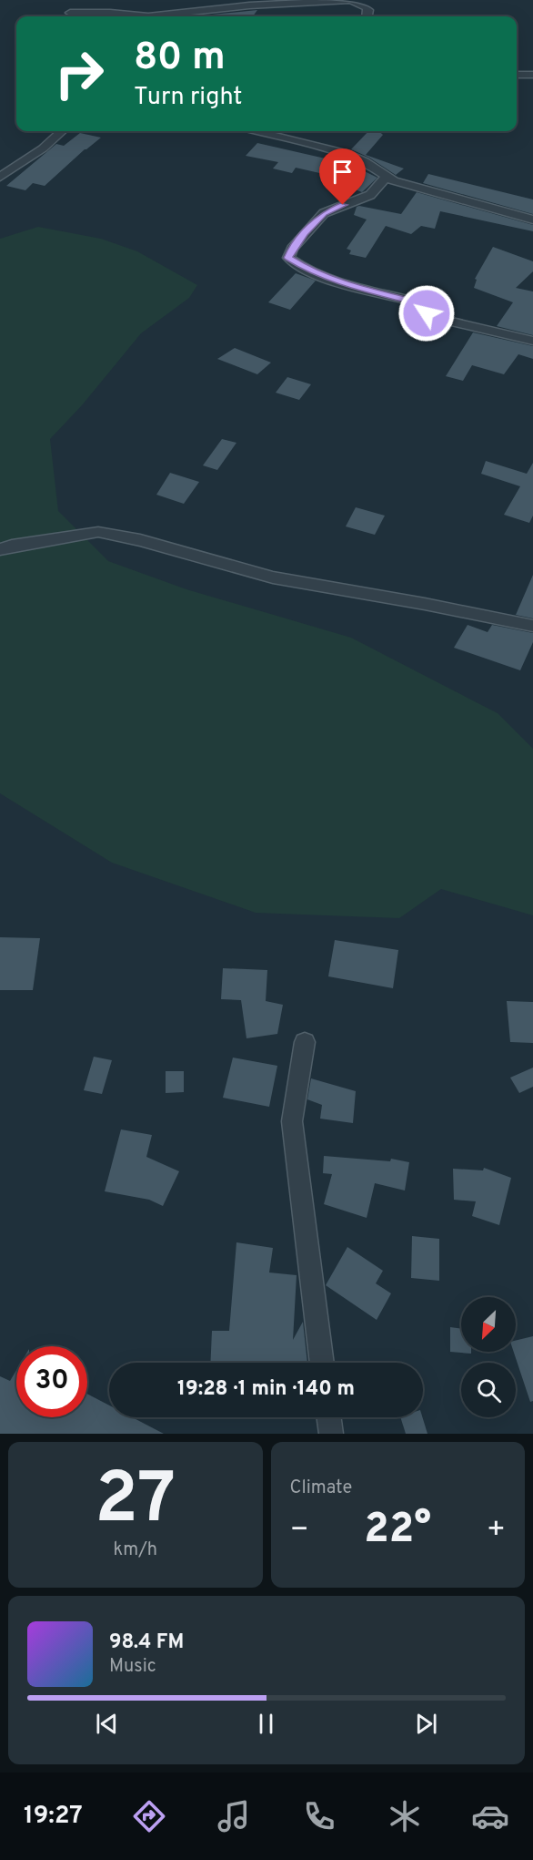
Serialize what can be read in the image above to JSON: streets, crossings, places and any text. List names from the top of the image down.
{
  "north": "bottom left",
  "page": {
    "turn": ["80 m", "Turn right"],
    "limit": "30",
    "trip": "19:28 · 1 min · 140 m",
    "tile": [
      ["27", "km/h"],
      "Climate"
    ],
    "heat": ["−", "22°", "+"],
    "song": ["98.4 FM", "Music"],
    "tabs": "19:27"
  }
}
